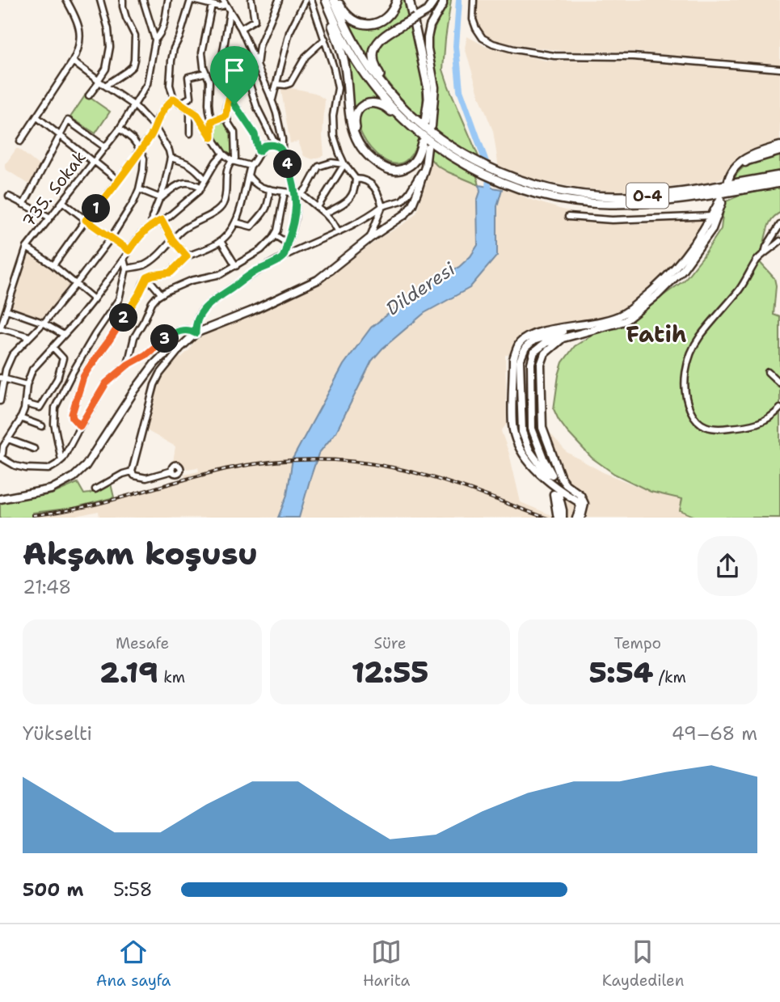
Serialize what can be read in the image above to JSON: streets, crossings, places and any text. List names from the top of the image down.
{
  "streets": {
    "highway": ["O-4"],
    "street": ["735. Sokak"]
  },
  "districts": ["Fatih"],
  "water": ["Dilderesi"],
  "page": {
    "pins": [
      "4",
      "1",
      "2",
      "3"
    ],
    "heading": ["Akşam koşusu", "21:48"],
    "stats": [
      ["Mesafe", "2.19 km"],
      ["Süre", "12:55"],
      ["Tempo", "5:54 /km"]
    ],
    "chart": ["Yükselti", "49–68 m"],
    "list": [
      {
        "name": "500 m",
        "note": "5:58"
      }
    ],
    "tabs": ["Ana sayfa", "Harita", "Kaydedilen"]
  }
}
